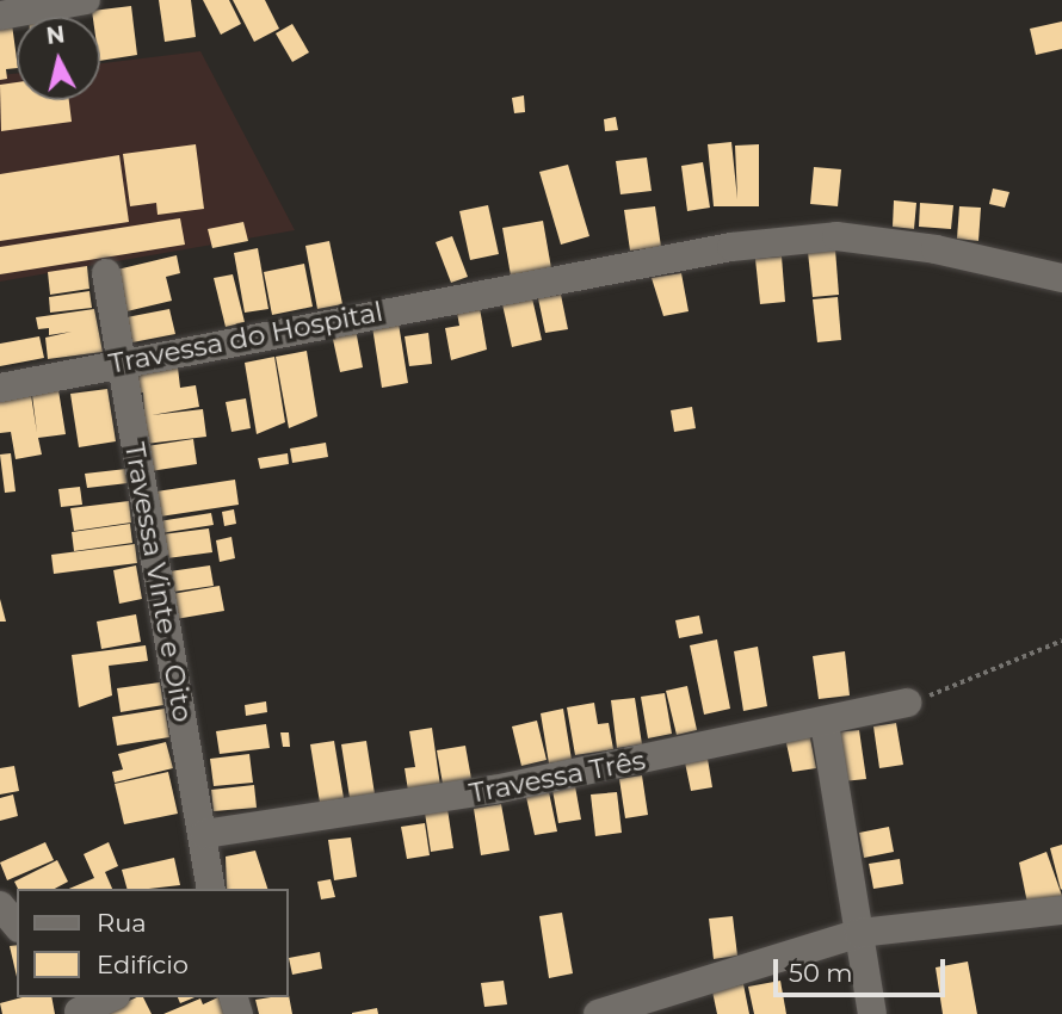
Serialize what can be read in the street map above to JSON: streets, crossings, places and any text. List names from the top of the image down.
{
  "streets": {
    "street": ["Travessa do Hospital", "Travessa Vinte e Oito", "Travessa Três"]
  },
  "crossings": [
    ["Travessa do Hospital", "Travessa Vinte e Oito"],
    ["Travessa Vinte e Oito", "Travessa Três"]
  ],
  "legend": ["Rua", "Edifício"],
  "scale_bar": "50 m",
  "north": "top"
}
